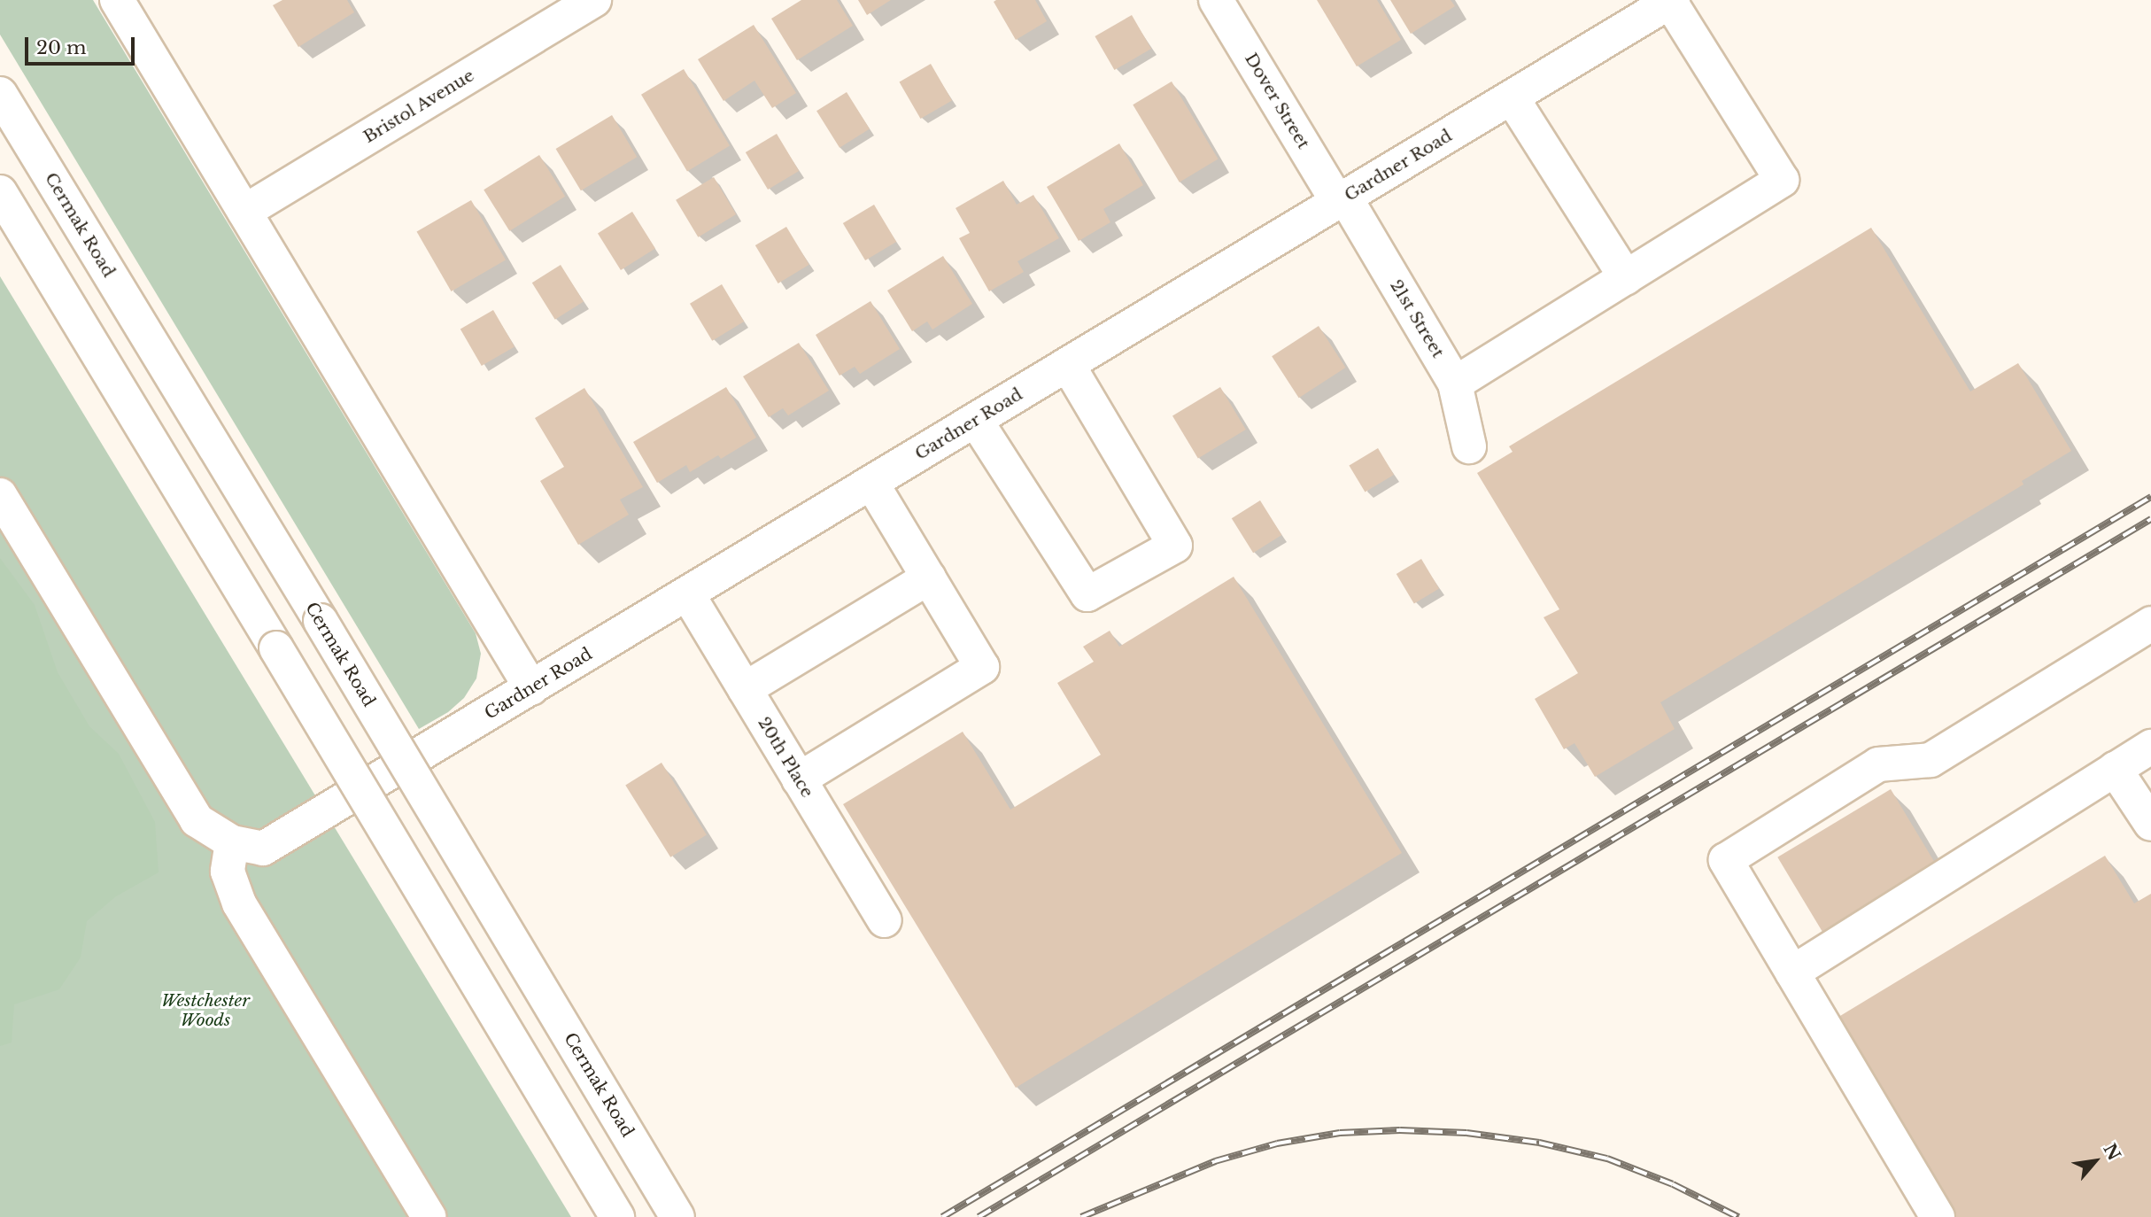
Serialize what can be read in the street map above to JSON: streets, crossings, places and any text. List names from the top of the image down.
{
  "streets": {
    "street": [
      "Dover Street",
      "Bristol Avenue",
      "Gardner Road",
      "Cermak Road",
      "21st Street",
      "20th Place"
    ]
  },
  "crossings": [
    ["Dover Street", "Gardner Road"],
    ["Dover Street", "21st Street"],
    ["Gardner Road", "21st Street"],
    ["Gardner Road", "20th Place"]
  ],
  "parks": ["Westchester Woods"],
  "scale_bar": "20 m",
  "north": "top right"
}
